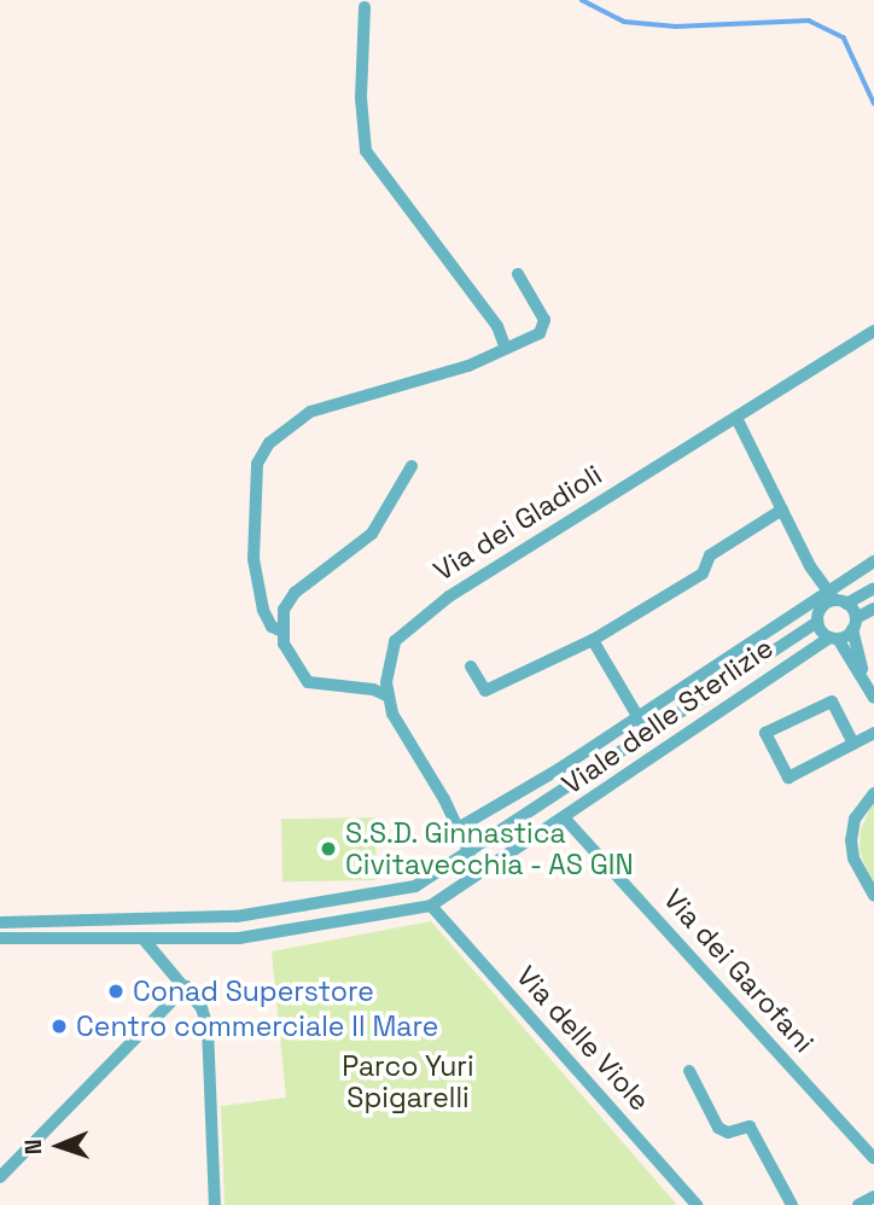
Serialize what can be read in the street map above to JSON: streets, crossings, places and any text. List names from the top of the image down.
{
  "streets": {
    "street": [
      "Via dei Gladioli",
      "Viale delle Sterlizie",
      "Via dei Garofani",
      "Via delle Viole"
    ]
  },
  "crossings": [
    ["Via dei Gladioli", "Viale delle Sterlizie"],
    ["Viale delle Sterlizie", "Via dei Garofani"],
    ["Viale delle Sterlizie", "Via delle Viole"]
  ],
  "parks": ["Parco Yuri Spigarelli"],
  "places": ["S.S.D. Ginnastica Civitavecchia - AS GIN", "Conad Superstore", "Centro commerciale Il Mare"],
  "north": "left"
}
